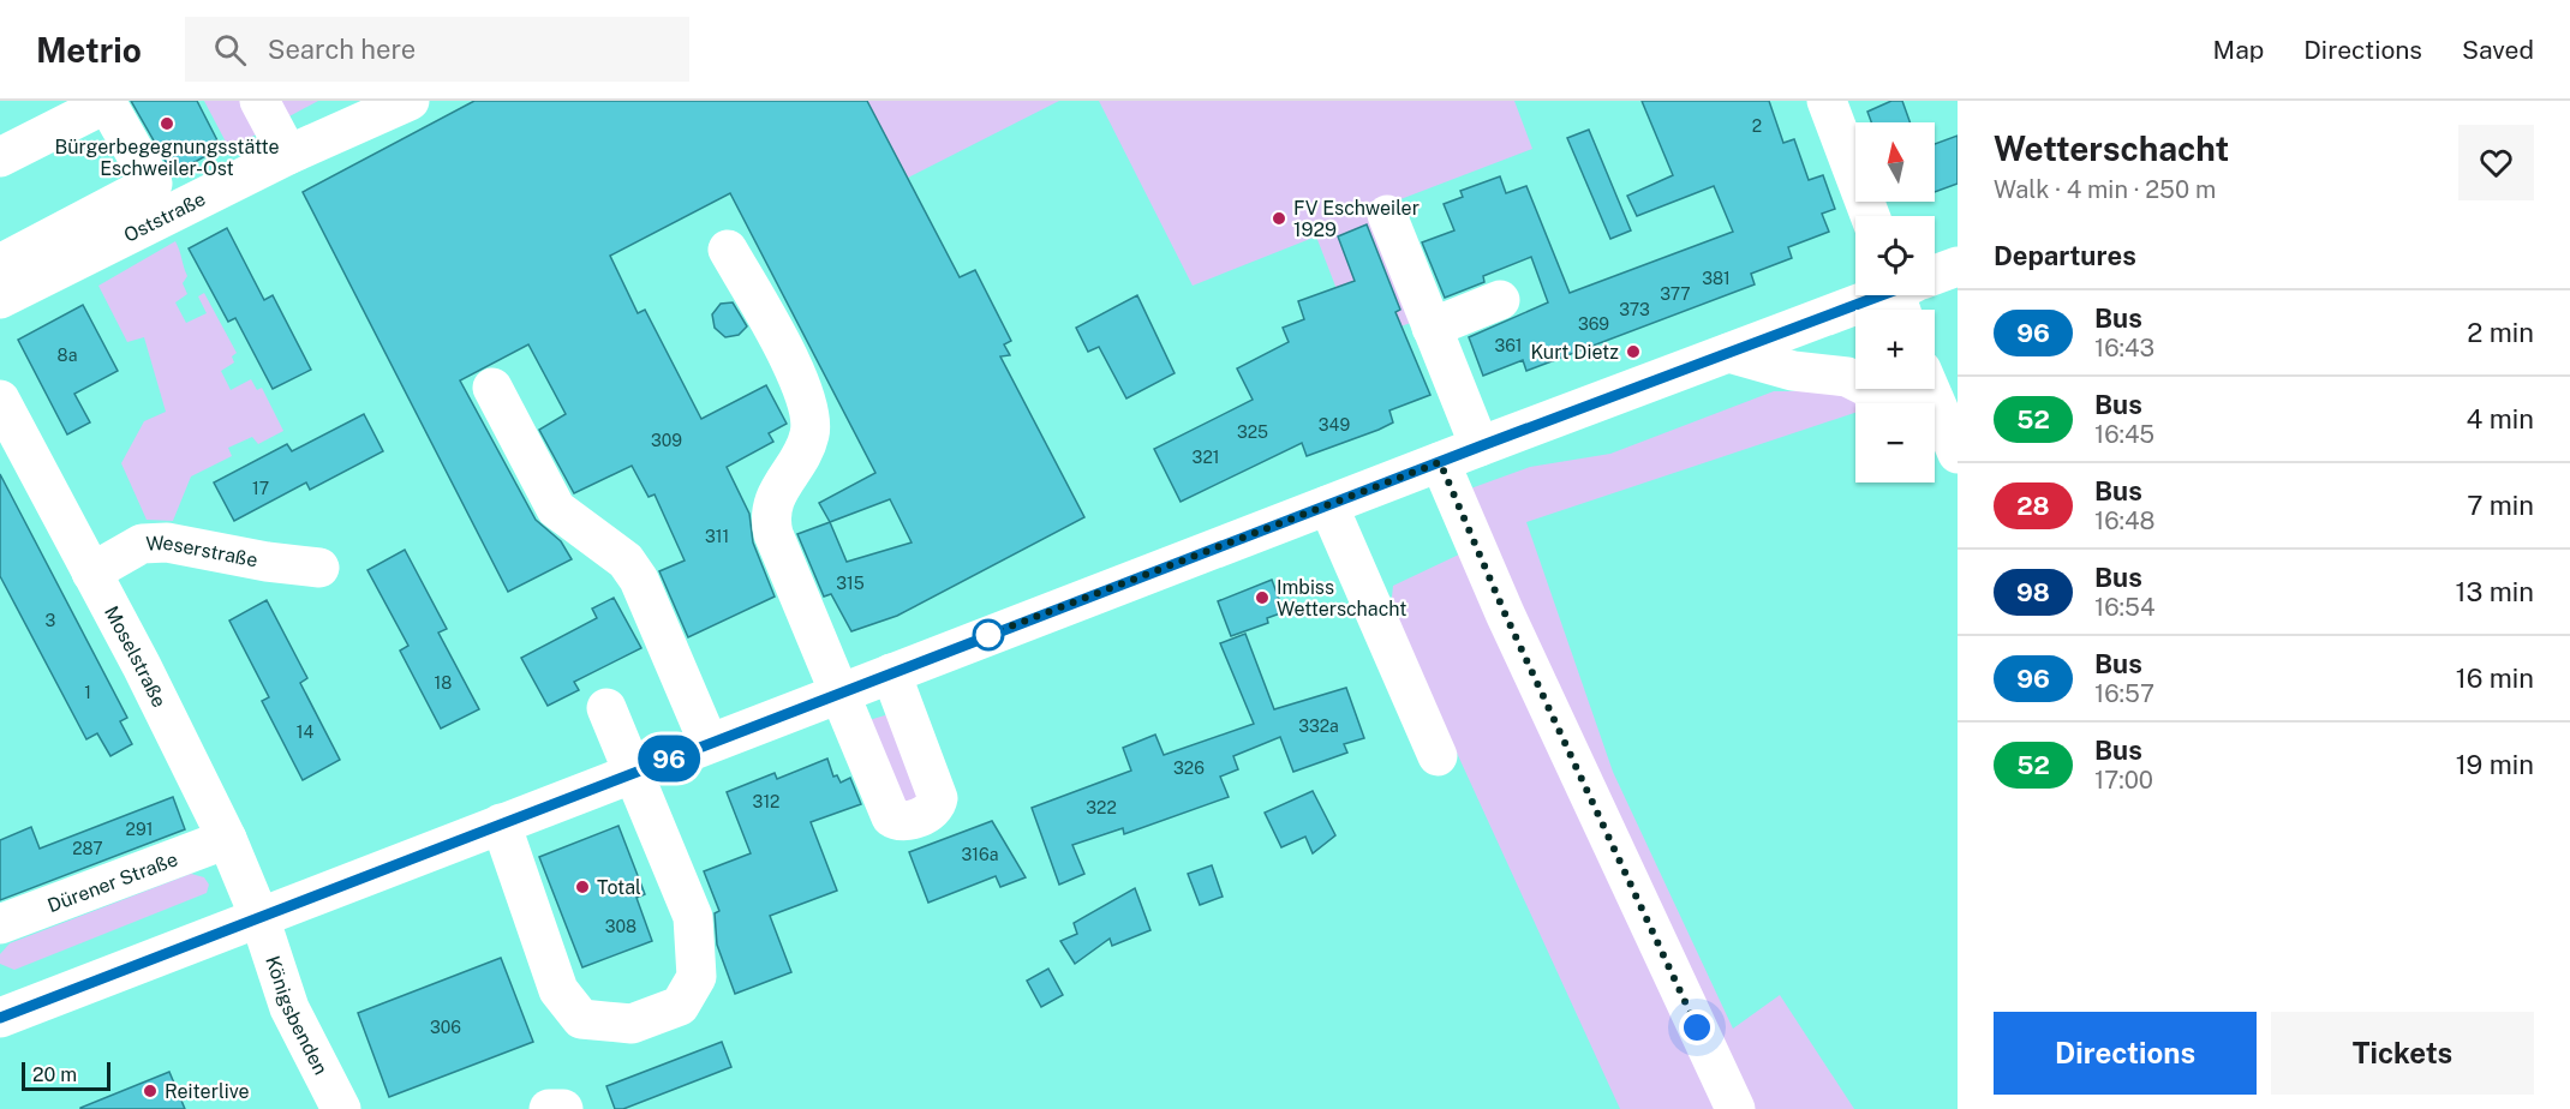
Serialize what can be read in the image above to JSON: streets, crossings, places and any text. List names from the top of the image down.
{
  "streets": {
    "street": [
      "Oststraße",
      "Weserstraße",
      "Moselstraße",
      "Dürener Straße",
      "Königsbenden"
    ]
  },
  "crossings": [
    ["Weserstraße", "Moselstraße"],
    ["Moselstraße", "Dürener Straße"],
    ["Moselstraße", "Königsbenden"]
  ],
  "places": [
    "Bürgerbegegnungsstätte Eschweiler-Ost",
    "FV Eschweiler 1929",
    "Kurt Dietz",
    "Imbiss Wetterschacht",
    "Total",
    "Reiterlive"
  ],
  "lines": ["bus line 96"],
  "house_numbers": [
    "2",
    "381",
    "377",
    "373",
    "369",
    "361",
    "8a",
    "349",
    "325",
    "309",
    "321",
    "17",
    "311",
    "315",
    "3",
    "18",
    "1",
    "332a",
    "14",
    "326",
    "312",
    "322",
    "291",
    "287",
    "316a",
    "308",
    "306"
  ],
  "scale_bar": "20 m",
  "north": "top",
  "page": {
    "header": "Metrio",
    "search": "Search here",
    "nav": ["Map", "Directions", "Saved"],
    "on_map": "96",
    "heading": [
      ["Wetterschacht", "Walk · 4 min · 250 m"],
      "Departures"
    ],
    "map_buttons": ["+", "−"],
    "list": [
      {
        "mark": "96",
        "name": "Bus",
        "note": "16:43",
        "value": "2 min"
      },
      {
        "mark": "52",
        "name": "Bus",
        "note": "16:45",
        "value": "4 min"
      },
      {
        "mark": "28",
        "name": "Bus",
        "note": "16:48",
        "value": "7 min"
      },
      {
        "mark": "98",
        "name": "Bus",
        "note": "16:54",
        "value": "13 min"
      },
      {
        "mark": "96",
        "name": "Bus",
        "note": "16:57",
        "value": "16 min"
      },
      {
        "mark": "52",
        "name": "Bus",
        "note": "17:00",
        "value": "19 min"
      }
    ],
    "buttons": ["Directions", "Tickets"],
    "scale": "20 m"
  }
}
